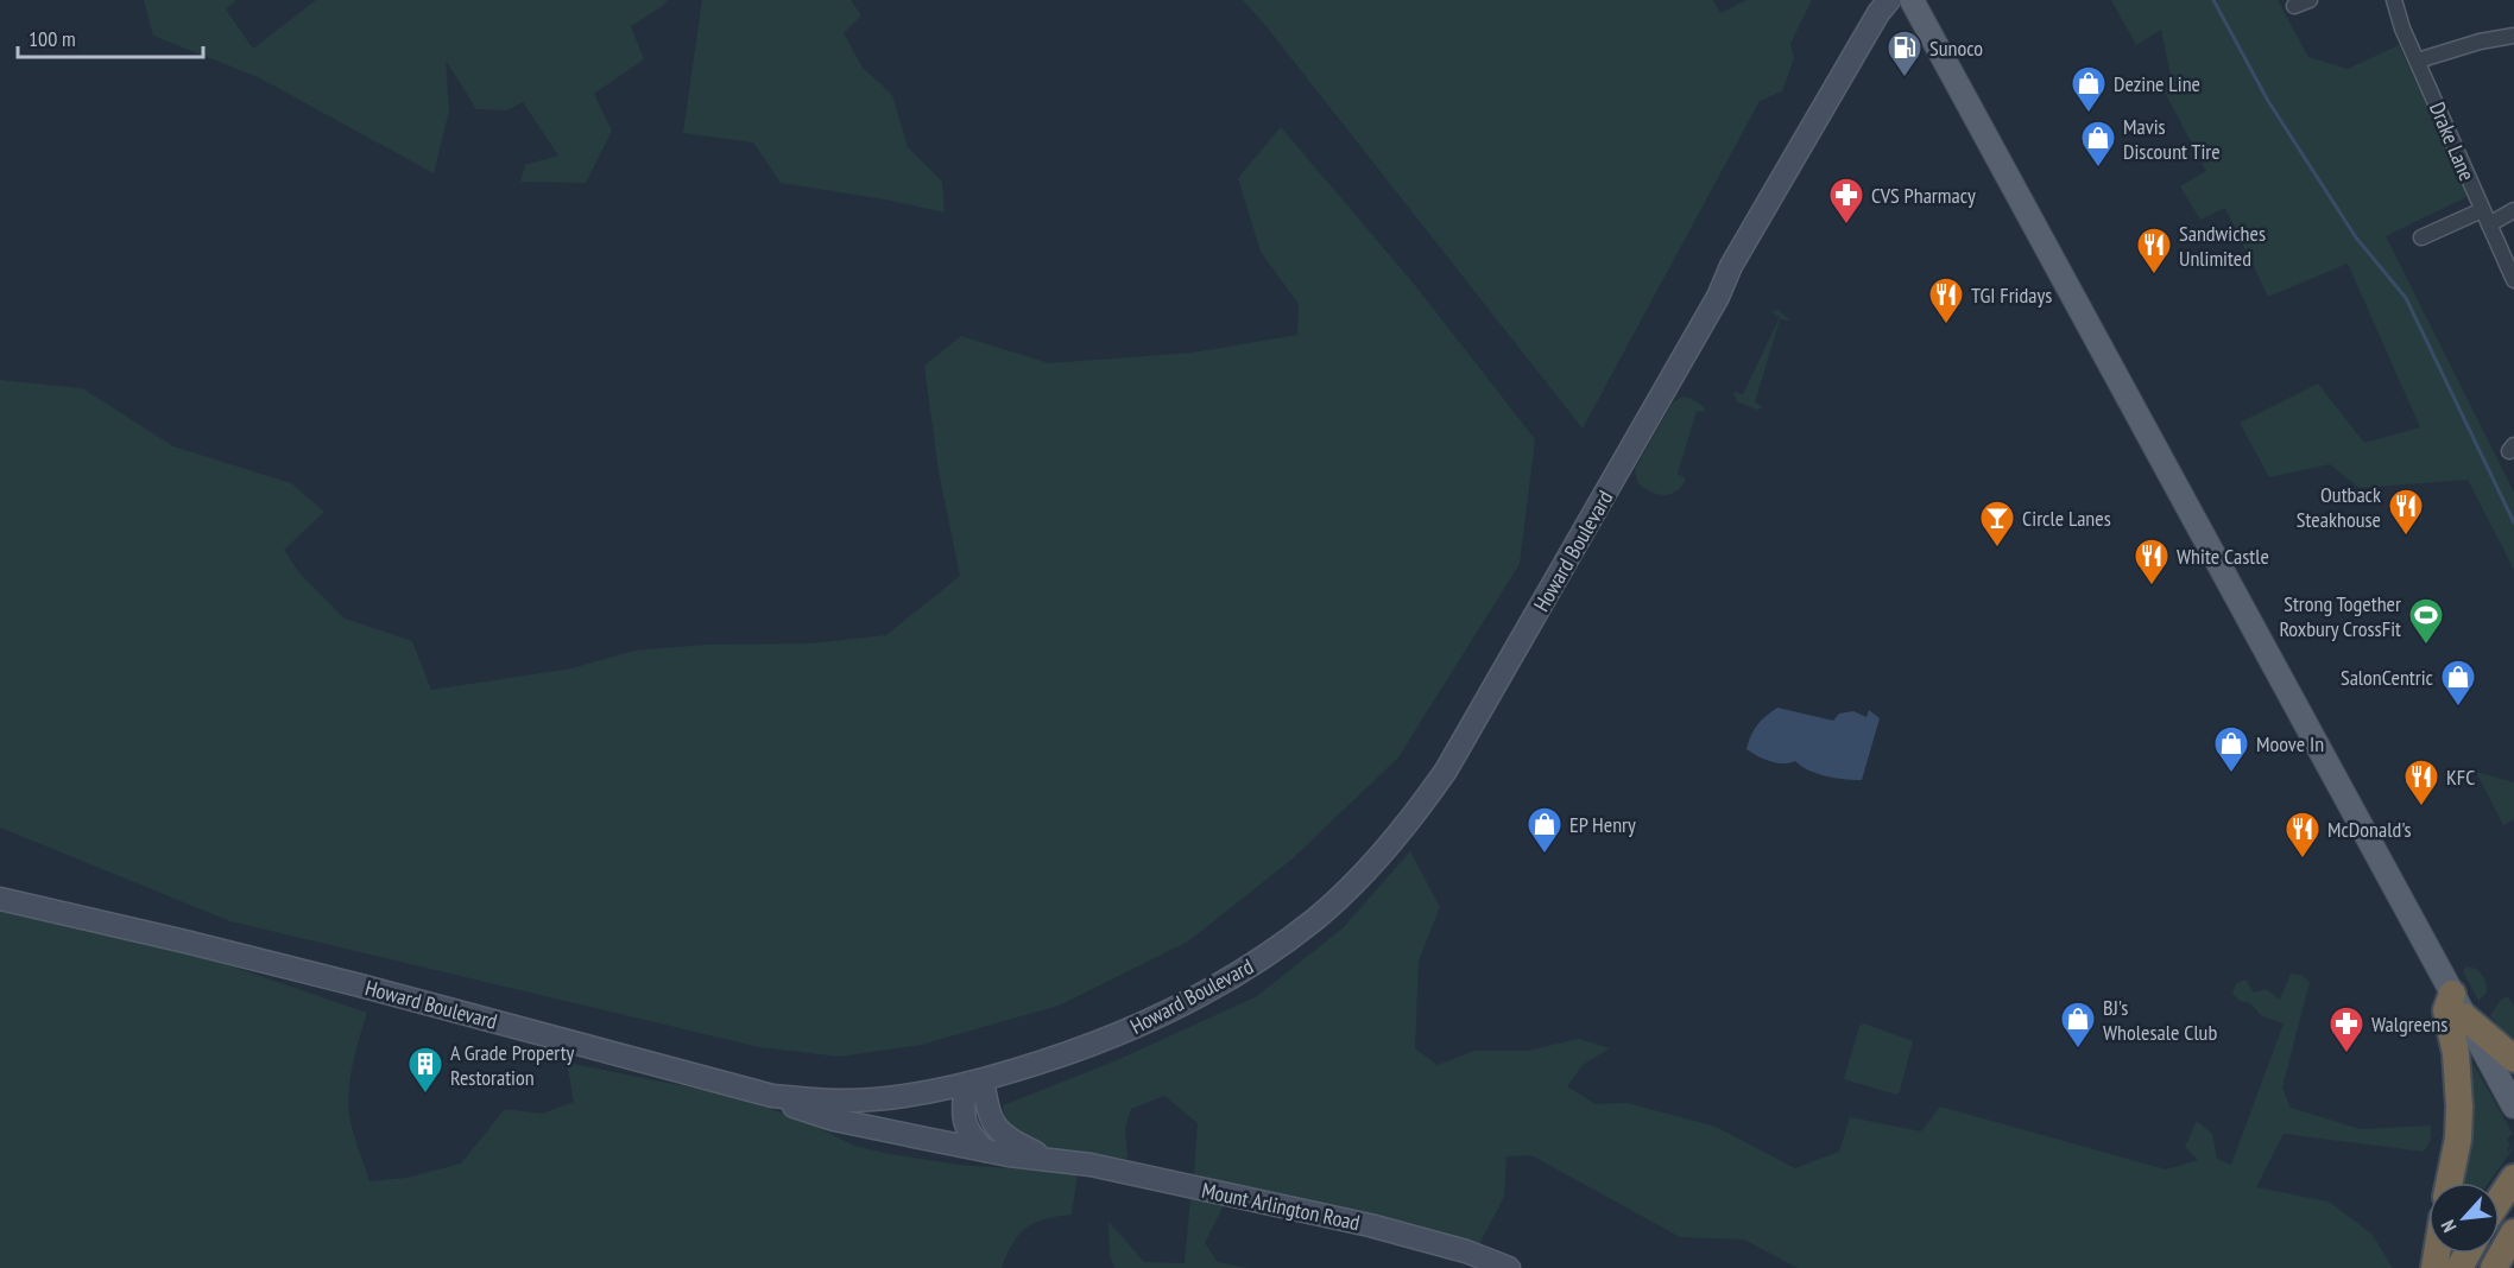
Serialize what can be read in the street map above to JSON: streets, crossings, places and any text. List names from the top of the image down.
{
  "streets": {
    "main road": ["Howard Boulevard", "Mount Arlington Road"],
    "street": ["Drake Lane"]
  },
  "crossings": [
    ["Howard Boulevard", "Mount Arlington Road"]
  ],
  "places": {
    "fuel station": ["Sunoco"],
    "shop": [
      "Dezine Line",
      "Mavis Discount Tire",
      "SalonCentric",
      "Moove In",
      "EP Henry",
      "BJ's Wholesale Club"
    ],
    "pharmacy": ["CVS Pharmacy", "Walgreens"],
    "restaurant": [
      "Sandwiches Unlimited",
      "TGI Fridays",
      "Outback Steakhouse",
      "White Castle",
      "KFC",
      "McDonald's"
    ],
    "bar": ["Circle Lanes"],
    "sports": ["Strong Together Roxbury CrossFit"],
    "building": ["A Grade Property Restoration"]
  },
  "scale_bar": "100 m",
  "north": "bottom left"
}
